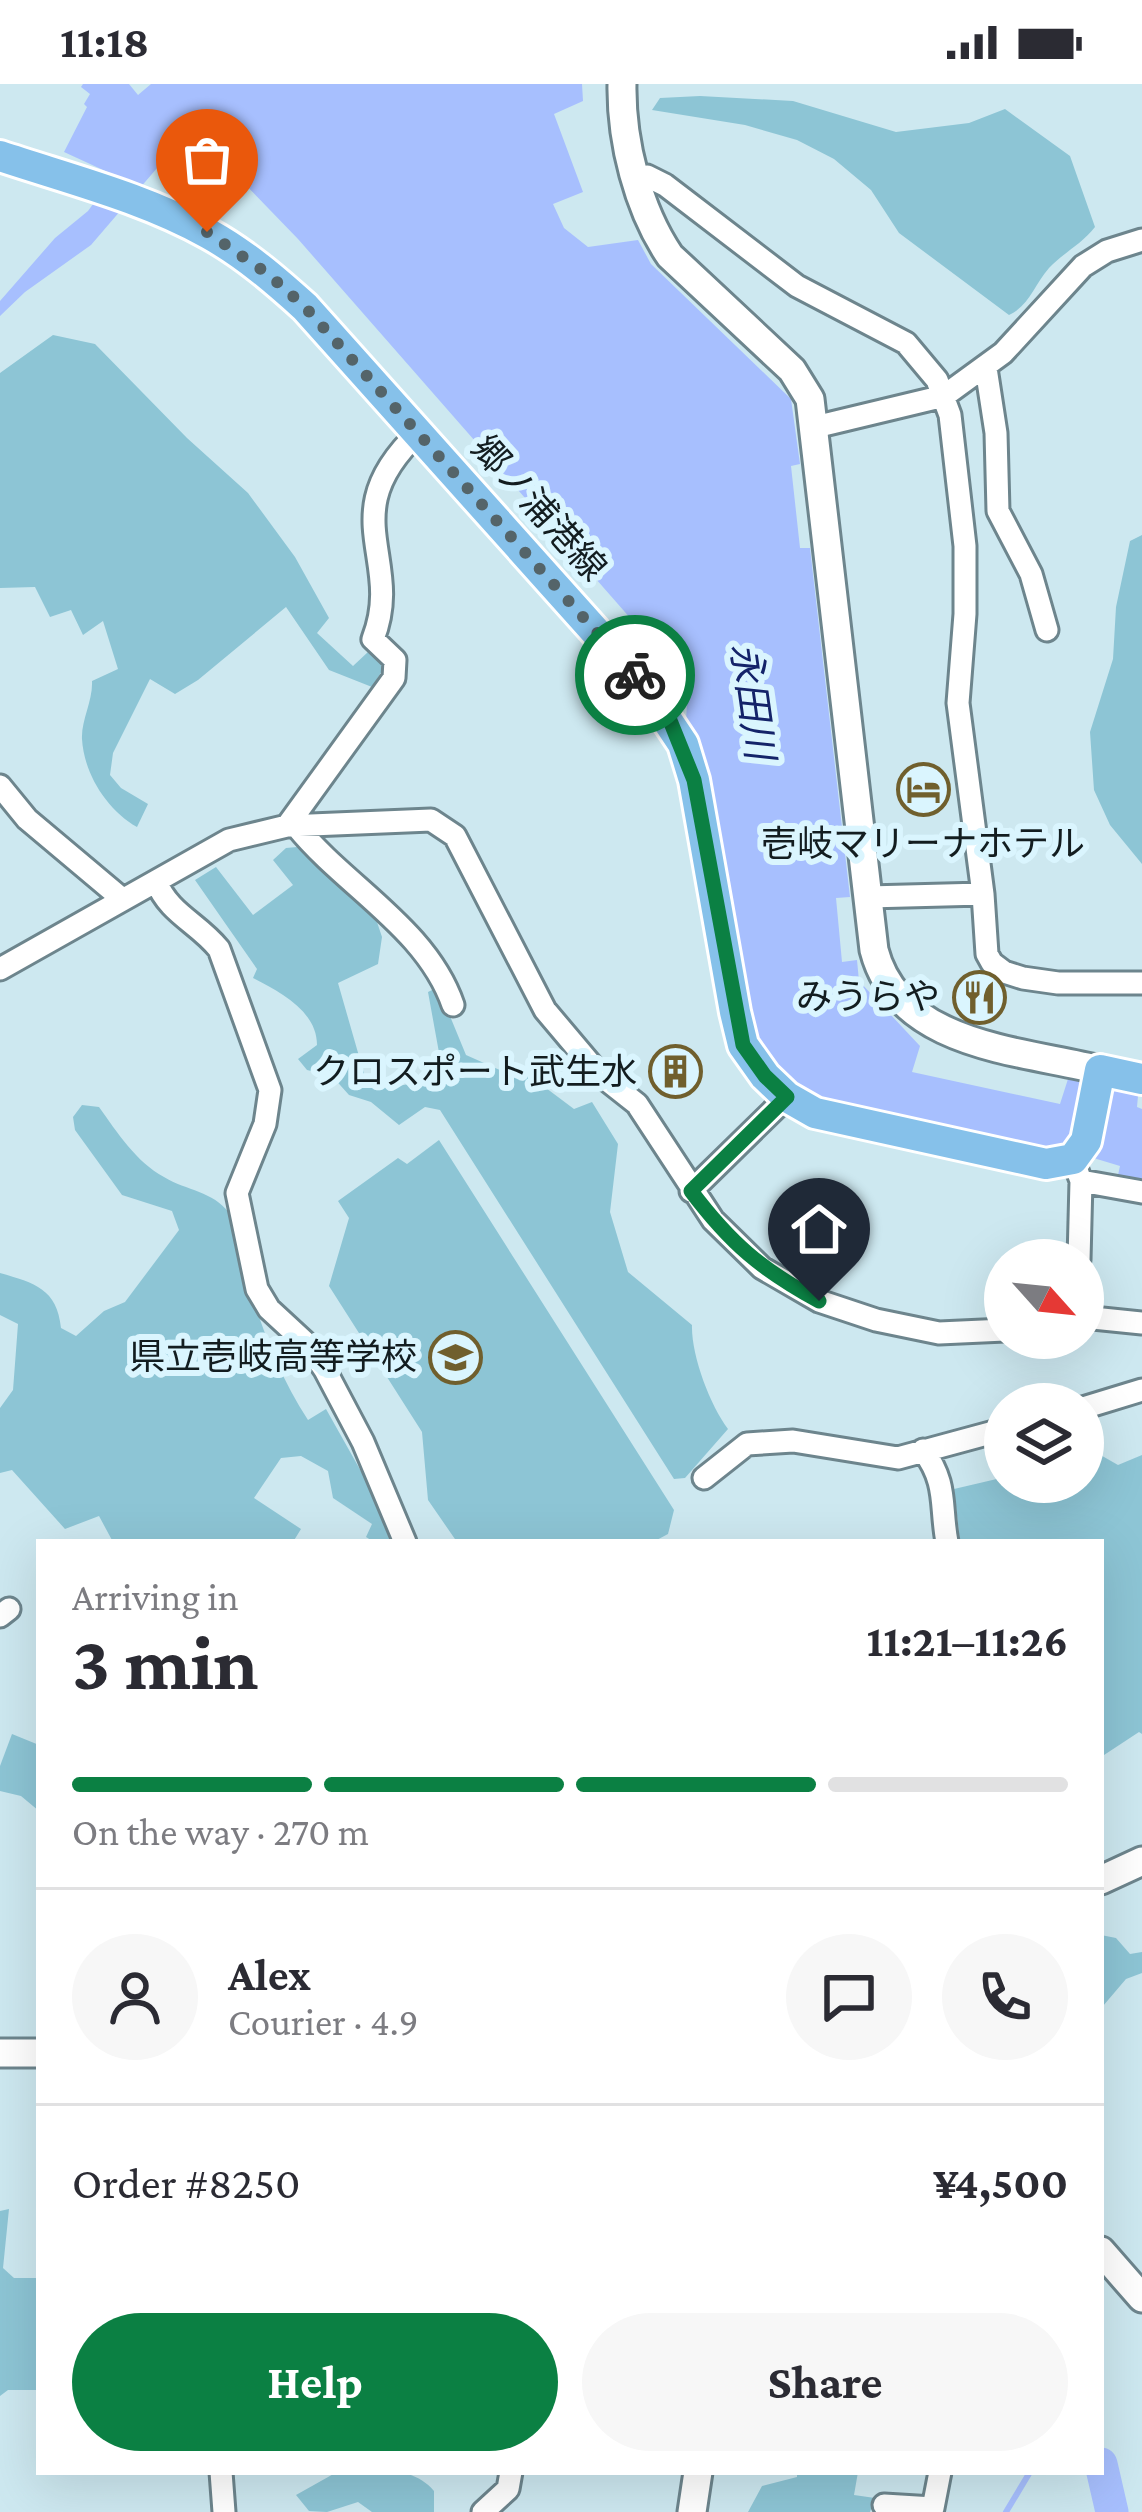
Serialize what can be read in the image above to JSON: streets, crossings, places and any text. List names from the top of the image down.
{
  "streets": {
    "main road": ["郷ノ浦港線"]
  },
  "water": ["永田川"],
  "places": {
    "hotel": ["壱岐マリーナホテル"],
    "restaurant": ["みうらや"],
    "building": ["クロスポート武生水"],
    "school or university": ["県立壱岐高等学校"]
  },
  "north": "bottom right",
  "page": {
    "status": "11:18",
    "heading": ["3 min", "Arriving in", "11:21–11:26"],
    "panel": [
      "Alex",
      "Courier · 4.9",
      "Order #8250",
      "¥4,500"
    ],
    "bar": "On the way · 270 m",
    "buttons": ["Help", "Share"]
  }
}
